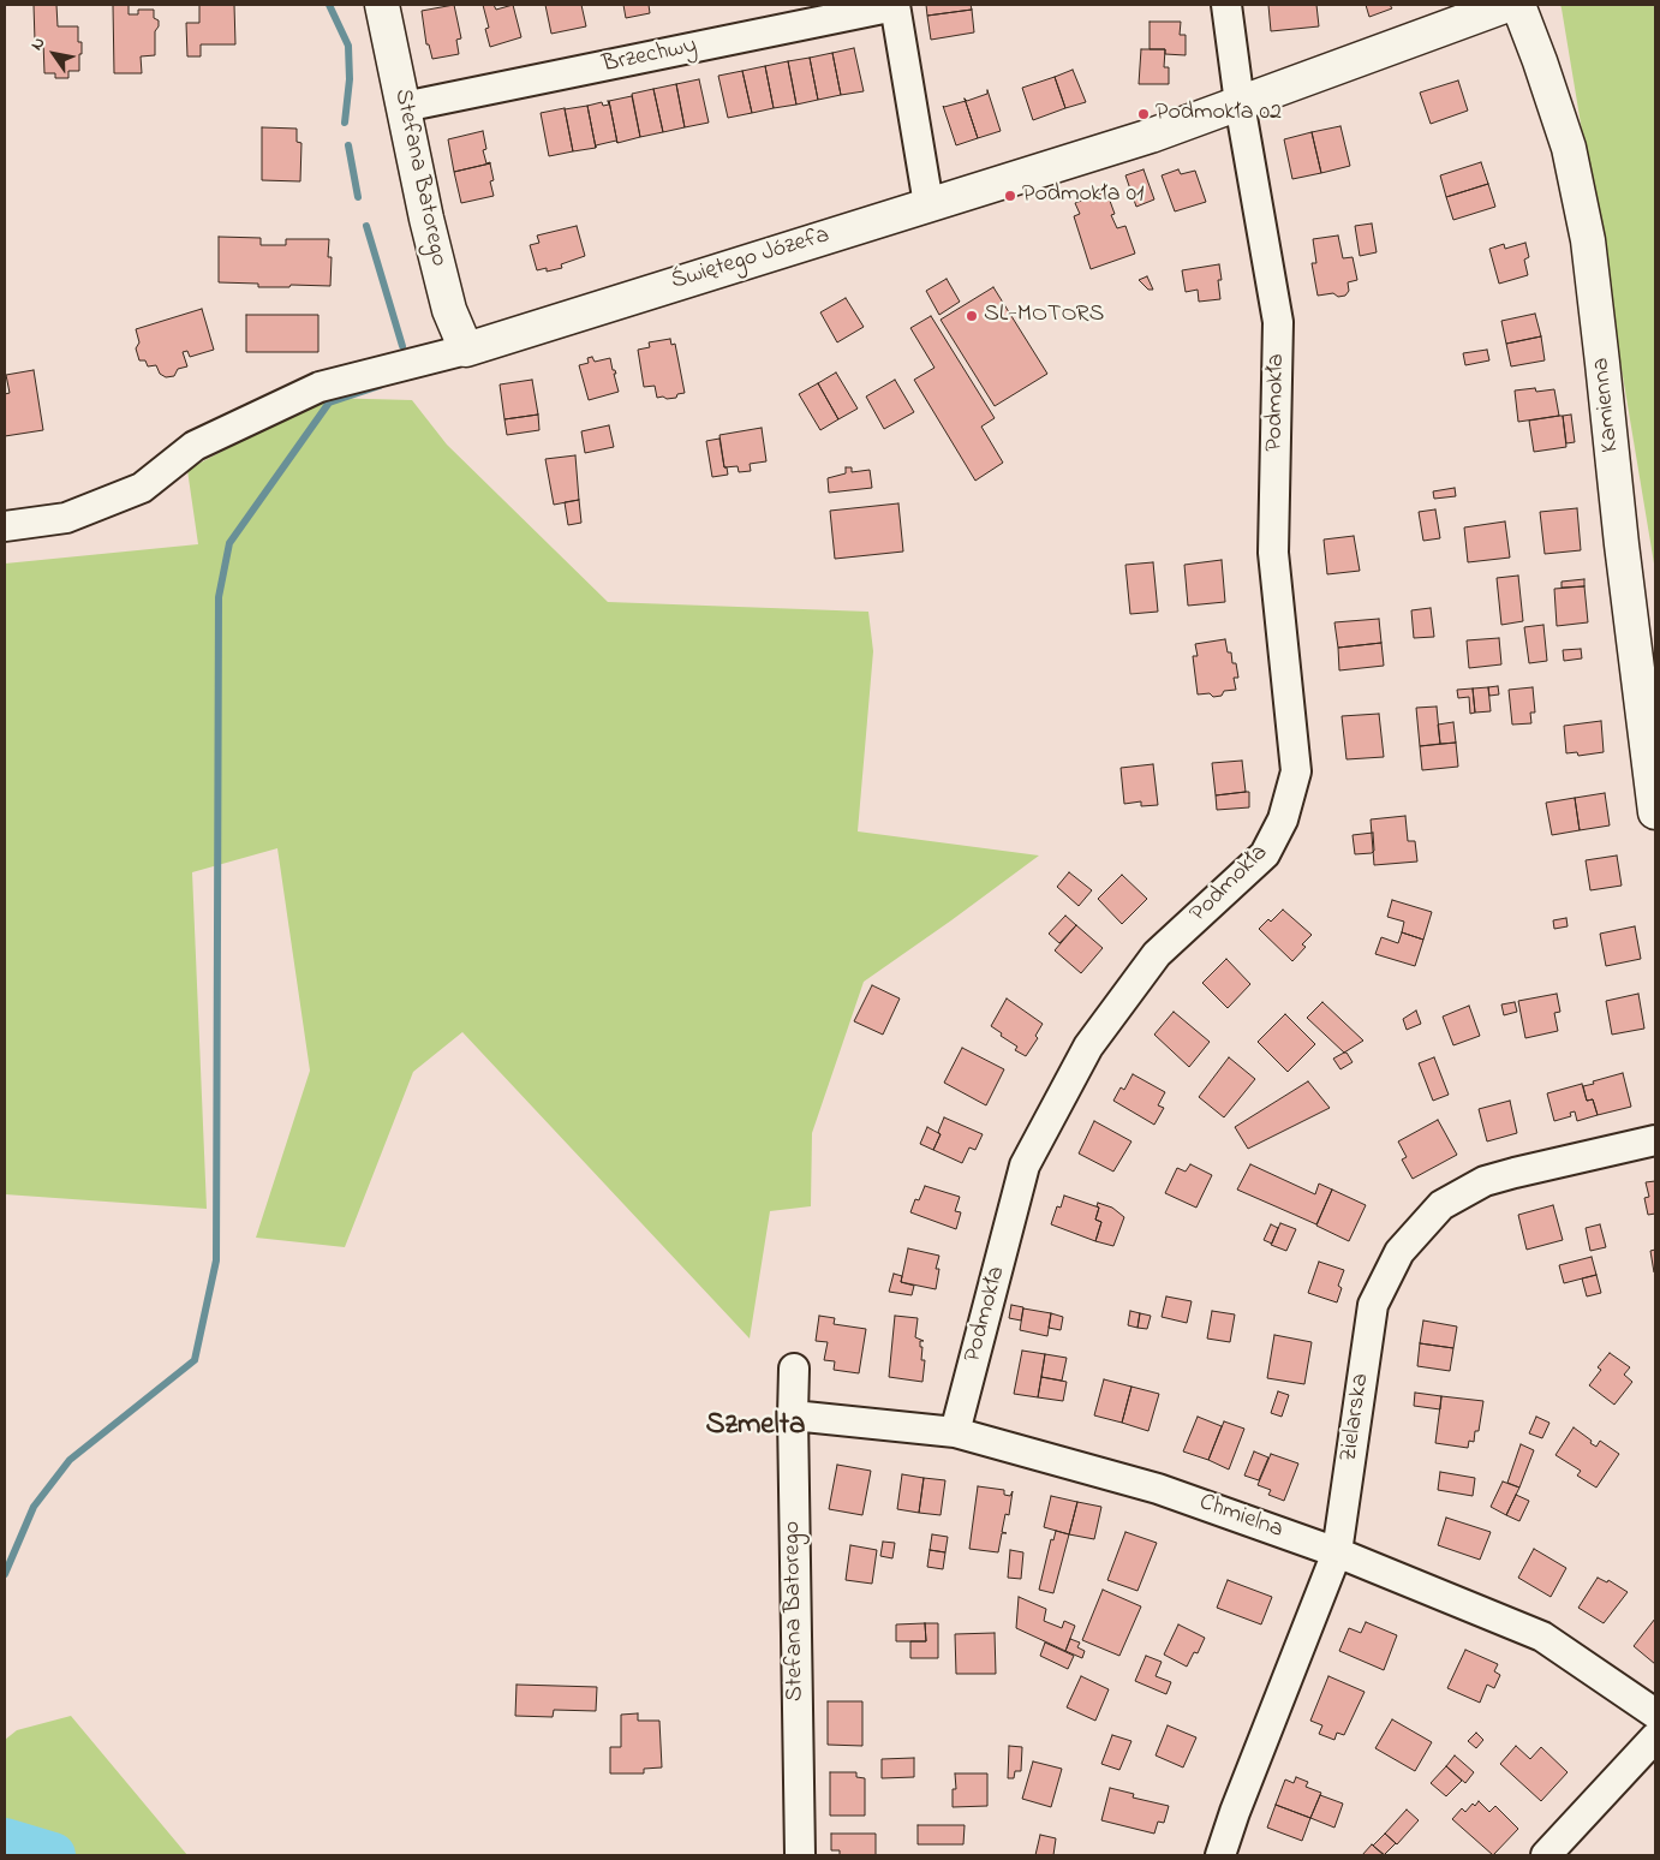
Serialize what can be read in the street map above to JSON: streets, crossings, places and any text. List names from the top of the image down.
{
  "streets": {
    "street": [
      "Brzechwy",
      "Stefana Batorego",
      "Świętego Józefa",
      "Podmokła",
      "Kamienna",
      "Zielarska",
      "Chmielna"
    ]
  },
  "crossings": [
    ["Brzechwy", "Stefana Batorego"],
    ["Stefana Batorego", "Świętego Józefa"],
    ["Stefana Batorego", "Chmielna"],
    ["Świętego Józefa", "Podmokła"],
    ["Podmokła", "Chmielna"],
    ["Zielarska", "Chmielna"]
  ],
  "districts": ["Szmelta"],
  "places": ["Podmokła 02", "Podmokła 01", "SL-MOTORS"],
  "north": "top left"
}
